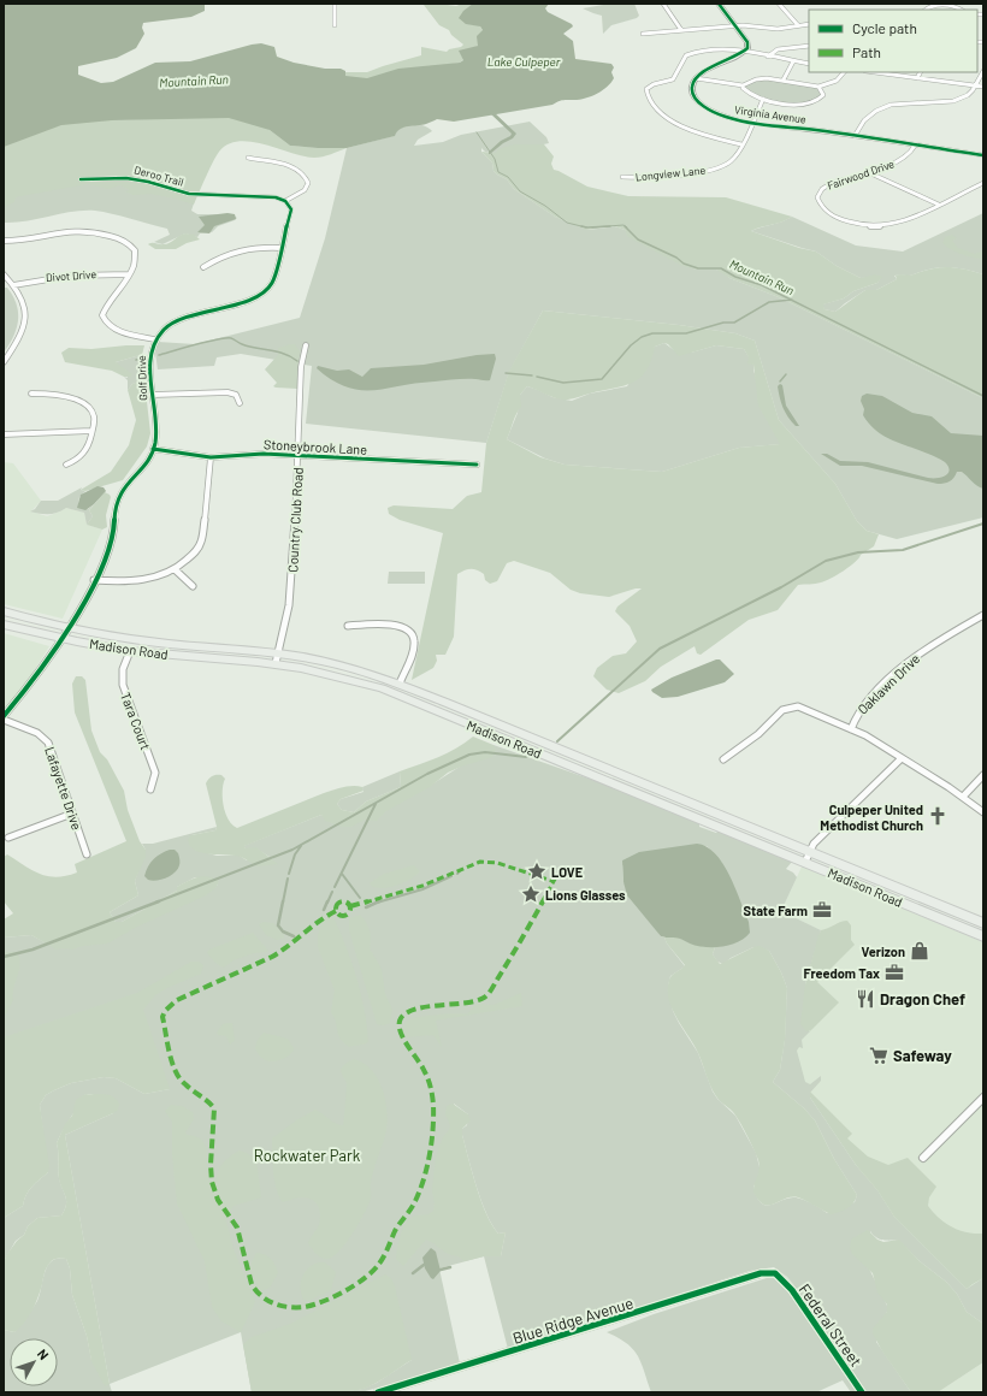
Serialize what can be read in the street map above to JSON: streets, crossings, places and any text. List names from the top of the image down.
{
  "streets": {
    "main road": ["Madison Road"],
    "street": [
      "Virginia Avenue",
      "Longview Lane",
      "Fairwood Drive",
      "Deroo Trail",
      "Divot Drive",
      "Golf Drive",
      "Stoneybrook Lane",
      "Country Club Road",
      "Oaklawn Drive",
      "Tara Court",
      "Lafayette Drive",
      "Blue Ridge Avenue",
      "Federal Street"
    ]
  },
  "crossings": [
    ["Virginia Avenue", "Longview Lane"],
    ["Virginia Avenue", "Fairwood Drive"],
    ["Deroo Trail", "Golf Drive"],
    ["Golf Drive", "Stoneybrook Lane"],
    ["Golf Drive", "Madison Road"],
    ["Stoneybrook Lane", "Country Club Road"],
    ["Country Club Road", "Madison Road"],
    ["Madison Road", "Tara Court"],
    ["Blue Ridge Avenue", "Federal Street"]
  ],
  "water": ["Lake Culpeper", "Mountain Run"],
  "parks": ["Rockwater Park"],
  "places": {
    "church": ["Culpeper United Methodist Church"],
    "place": ["LOVE", "Lions Glasses"],
    "office": ["State Farm", "Freedom Tax"],
    "shop": ["Verizon"],
    "restaurant": ["Dragon Chef"],
    "supermarket": ["Safeway"]
  },
  "legend": ["Cycle path", "Path"],
  "north": "top right"
}
